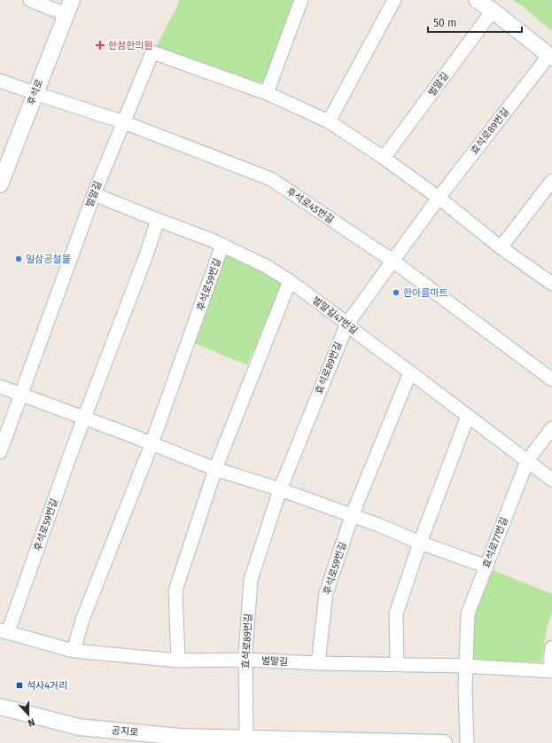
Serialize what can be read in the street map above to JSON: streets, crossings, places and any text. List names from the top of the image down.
{
  "streets": {
    "street": [
      "벌말길",
      "후석로",
      "효석로89번길",
      "후석로45번길",
      "후석로59번길",
      "벌말길47번길",
      "효석로77번길",
      "공지로"
    ]
  },
  "crossings": [
    ["벌말길", "효석로89번길"],
    ["벌말길", "후석로45번길"],
    ["벌말길", "후석로59번길"],
    ["벌말길", "벌말길47번길"],
    ["벌말길", "효석로77번길"],
    ["후석로", "후석로45번길"],
    ["효석로89번길", "후석로45번길"],
    ["효석로89번길", "벌말길47번길"],
    ["효석로89번길", "공지로"],
    ["후석로59번길", "벌말길47번길"],
    ["벌말길47번길", "효석로77번길"]
  ],
  "places": {
    "health": ["한섬한의원"],
    "other": ["일삼공철물", "한아름마트"],
    "transit": ["석사4거리"]
  },
  "scale_bar": "50 m",
  "north": "bottom"
}
